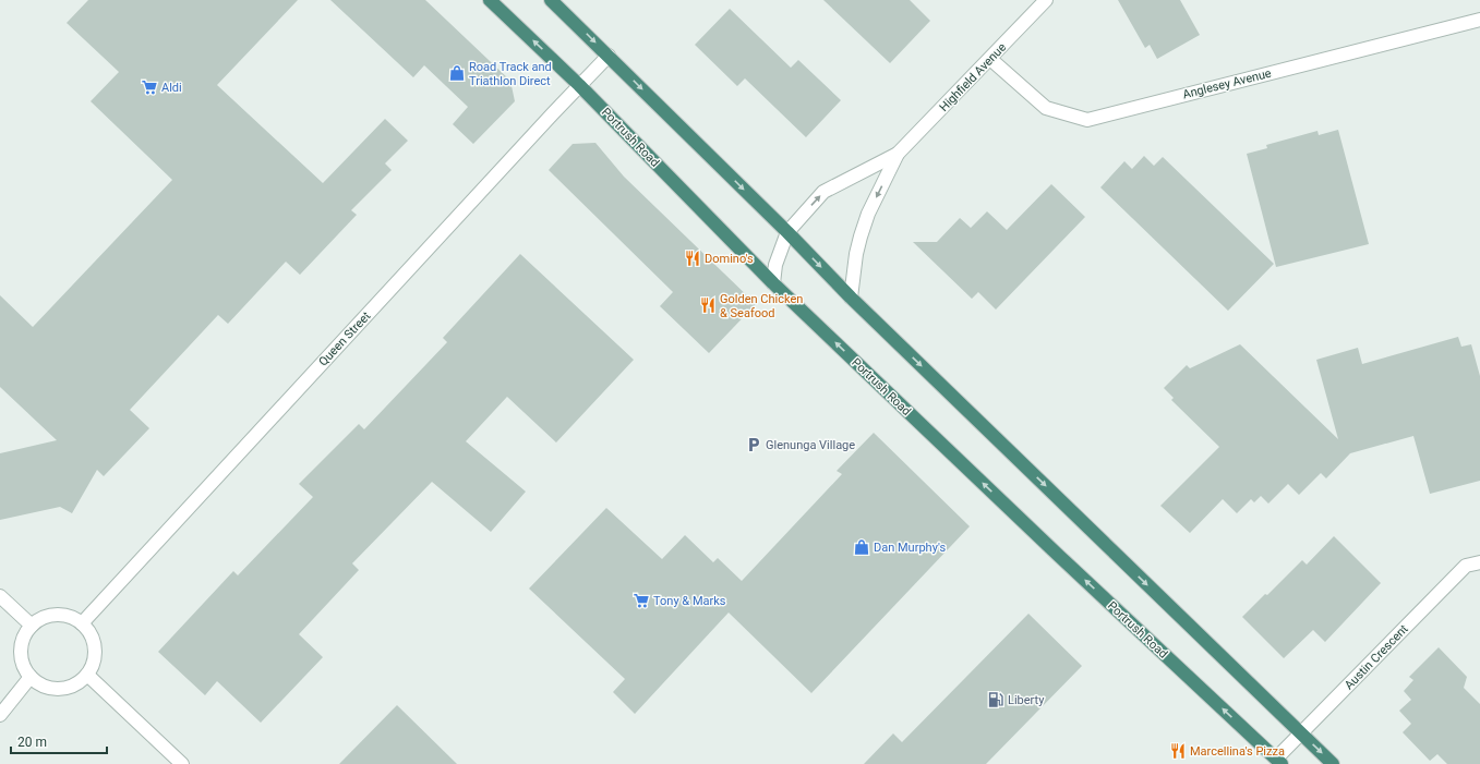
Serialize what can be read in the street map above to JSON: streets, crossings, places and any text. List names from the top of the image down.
{
  "streets": {
    "highway": ["Portrush Road"],
    "street": [
      "Highfield Avenue",
      "Anglesey Avenue",
      "Queen Street",
      "Austin Crescent"
    ]
  },
  "crossings": [
    ["Highfield Avenue", "Anglesey Avenue"],
    ["Highfield Avenue", "Portrush Road"],
    ["Portrush Road", "Queen Street"],
    ["Portrush Road", "Austin Crescent"]
  ],
  "places": {
    "shop": ["Road Track and Triathlon Direct", "Dan Murphy's"],
    "supermarket": ["Aldi", "Tony & Marks"],
    "restaurant": ["Domino's", "Golden Chicken & Seafood", "Marcellina's Pizza"],
    "parking": ["Glenunga Village"],
    "fuel station": ["Liberty"]
  },
  "scale_bar": "20 m"
}
